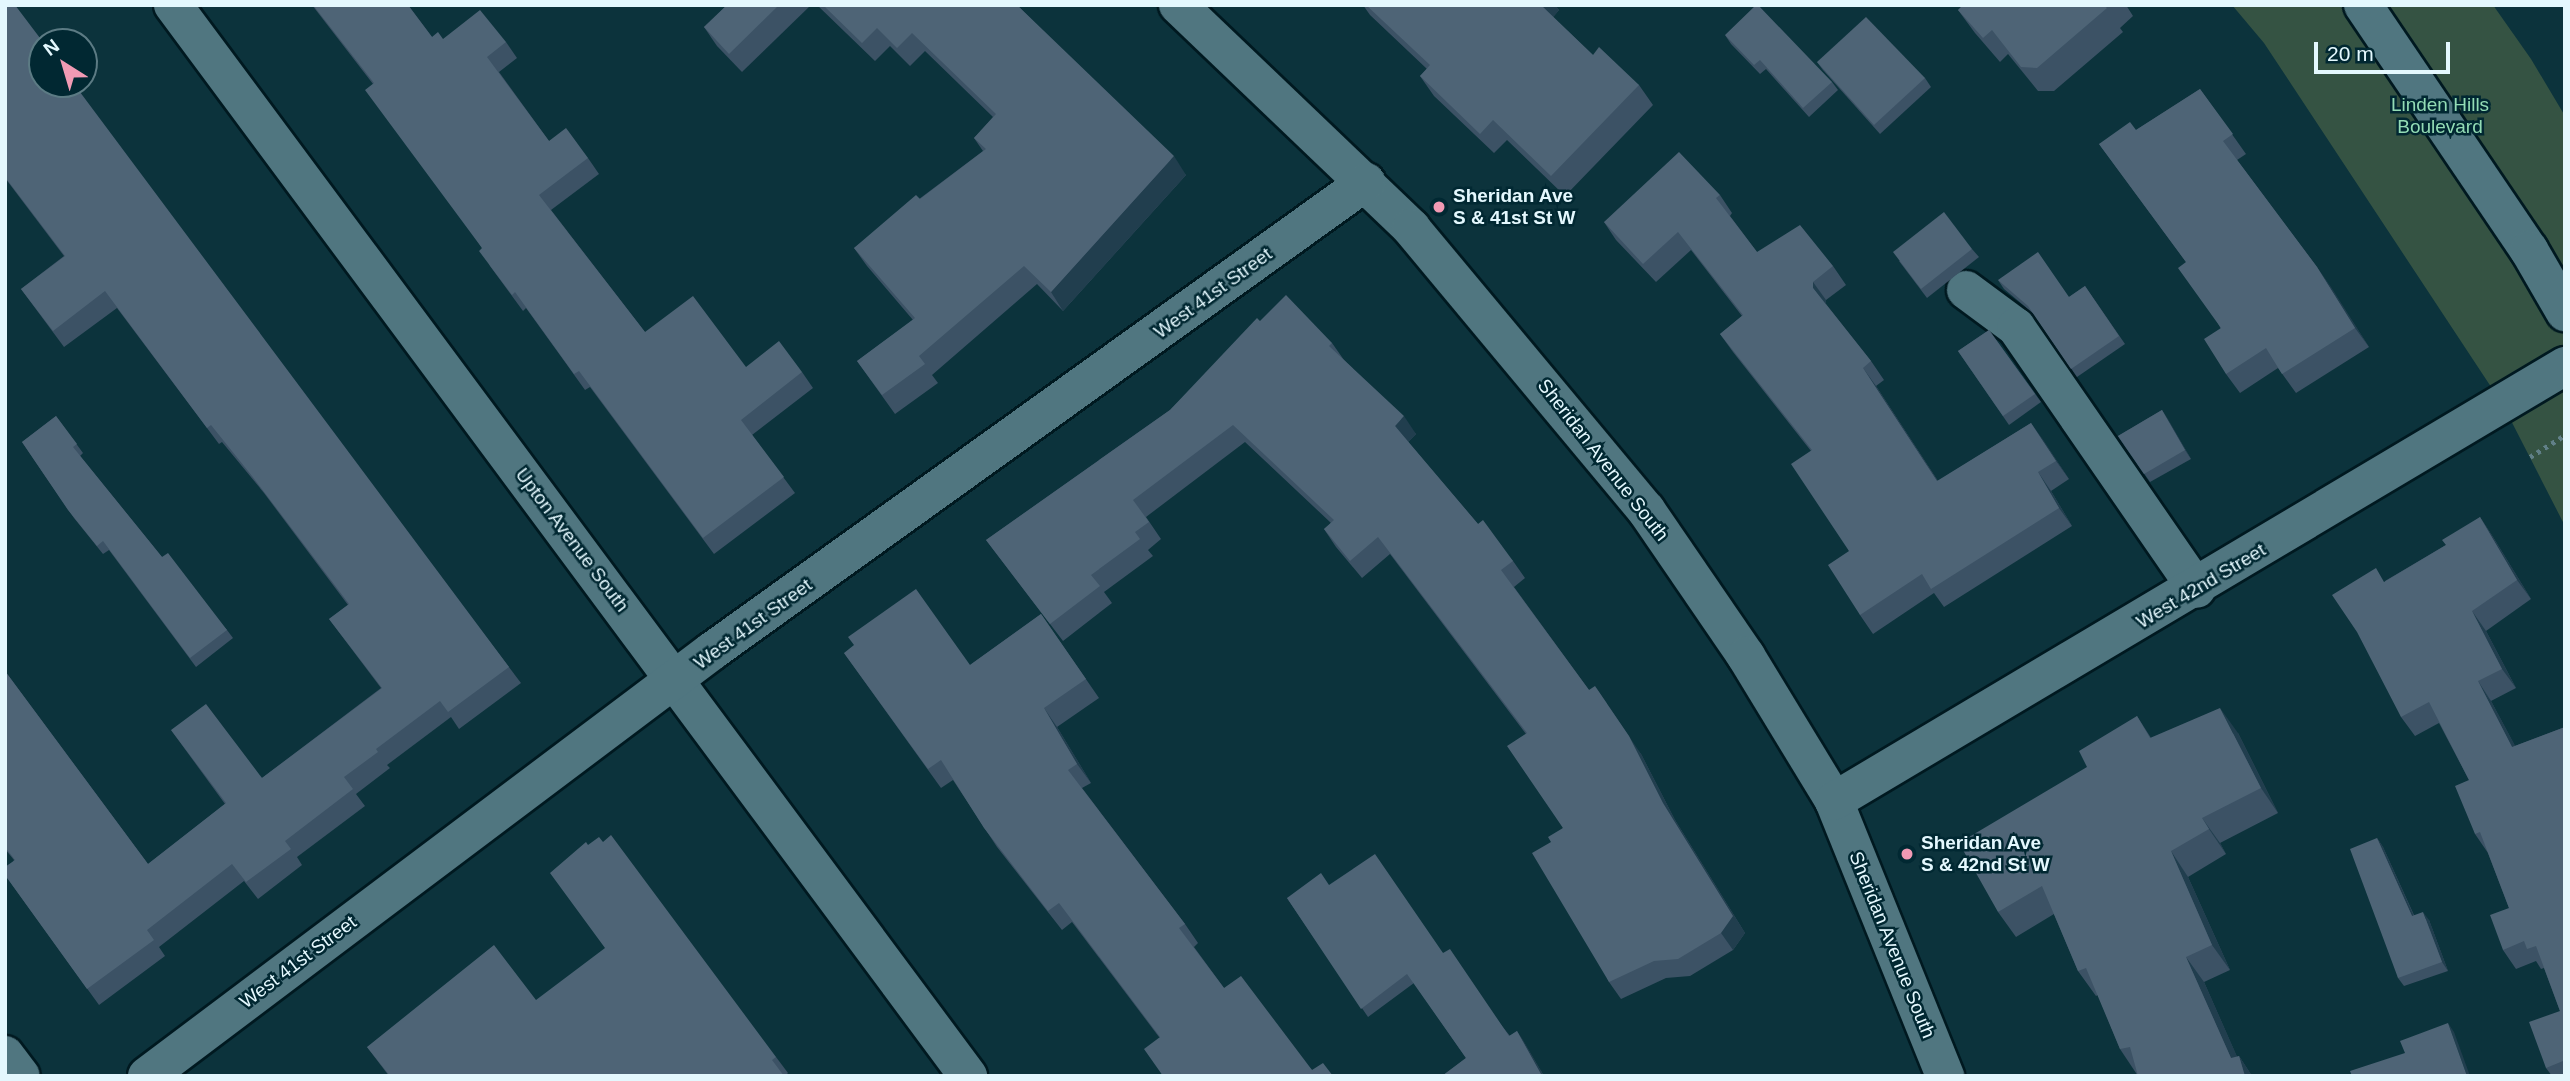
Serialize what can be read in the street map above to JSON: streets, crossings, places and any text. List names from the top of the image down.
{
  "streets": {
    "street": [
      "West 41st Street",
      "Sheridan Avenue South",
      "Upton Avenue South",
      "West 42nd Street"
    ]
  },
  "crossings": [
    ["West 41st Street", "Sheridan Avenue South"],
    ["West 41st Street", "Upton Avenue South"],
    ["Sheridan Avenue South", "West 42nd Street"]
  ],
  "parks": ["Linden Hills Boulevard"],
  "places": ["Sheridan Ave S & 41st St W", "Sheridan Ave S & 42nd St W"],
  "scale_bar": "20 m",
  "north": "top left"
}
